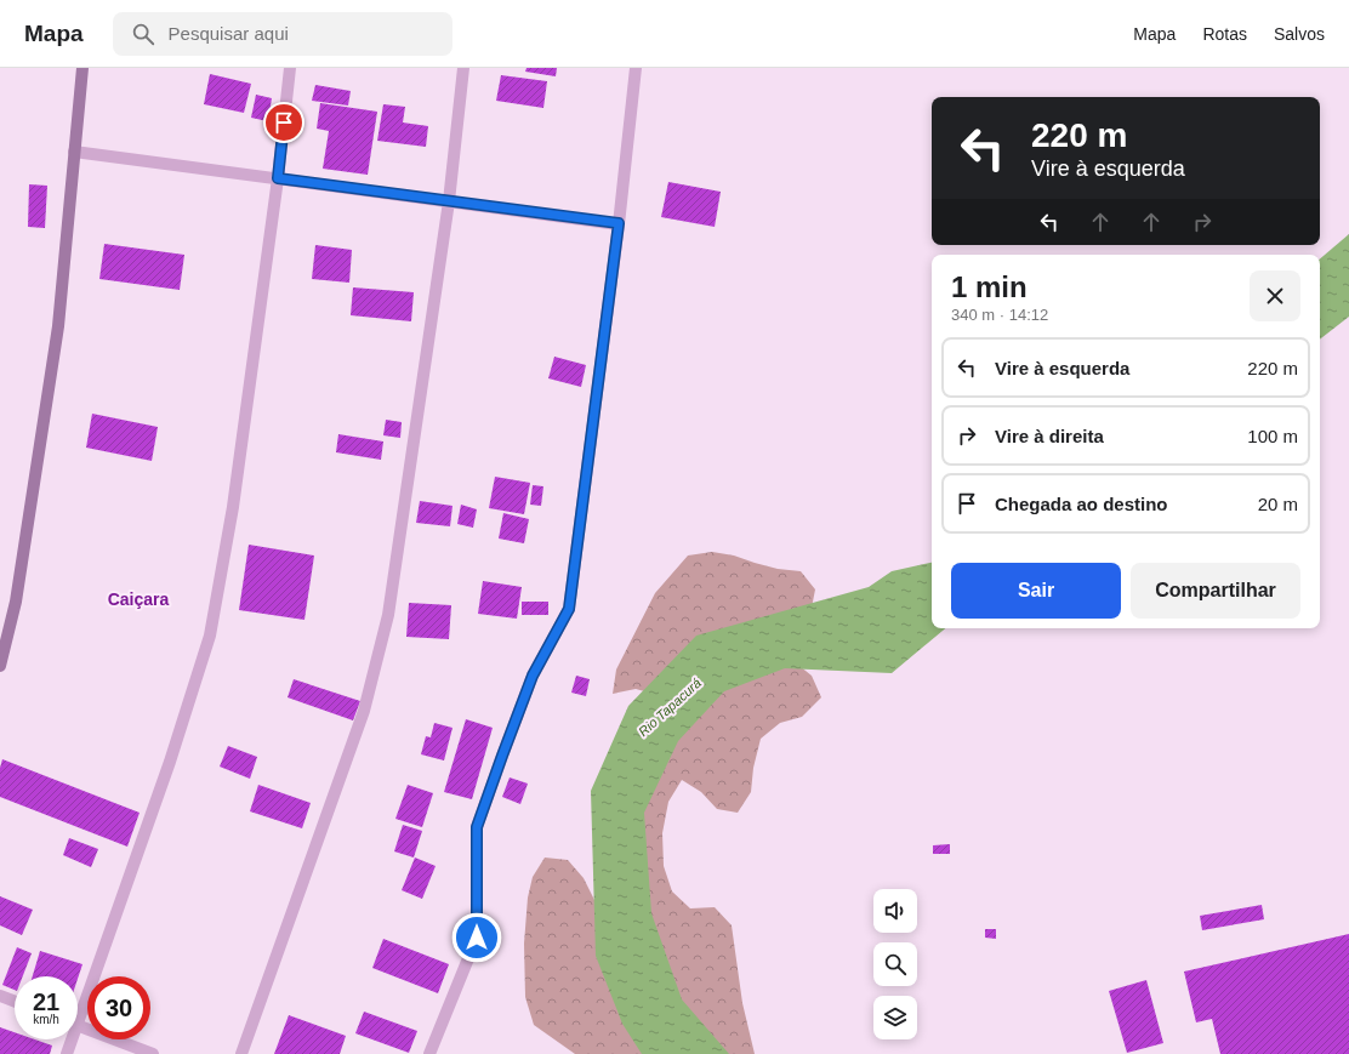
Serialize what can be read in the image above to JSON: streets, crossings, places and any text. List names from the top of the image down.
{
  "districts": ["Caiçara"],
  "water": ["Rio Tapacurá"],
  "page": {
    "header": "Mapa",
    "search": "Pesquisar aqui",
    "nav": ["Mapa", "Rotas", "Salvos"],
    "turn": ["220 m", "Vire à esquerda"],
    "heading": ["1 min", "340 m · 14:12"],
    "list": [
      {
        "name": "Vire à esquerda",
        "value": "220 m"
      },
      {
        "name": "Vire à direita",
        "value": "100 m"
      },
      {
        "name": "Chegada ao destino",
        "value": "20 m"
      }
    ],
    "buttons": ["Sair", "Compartilhar"],
    "speed": "21 km/h",
    "limit": "30"
  }
}
